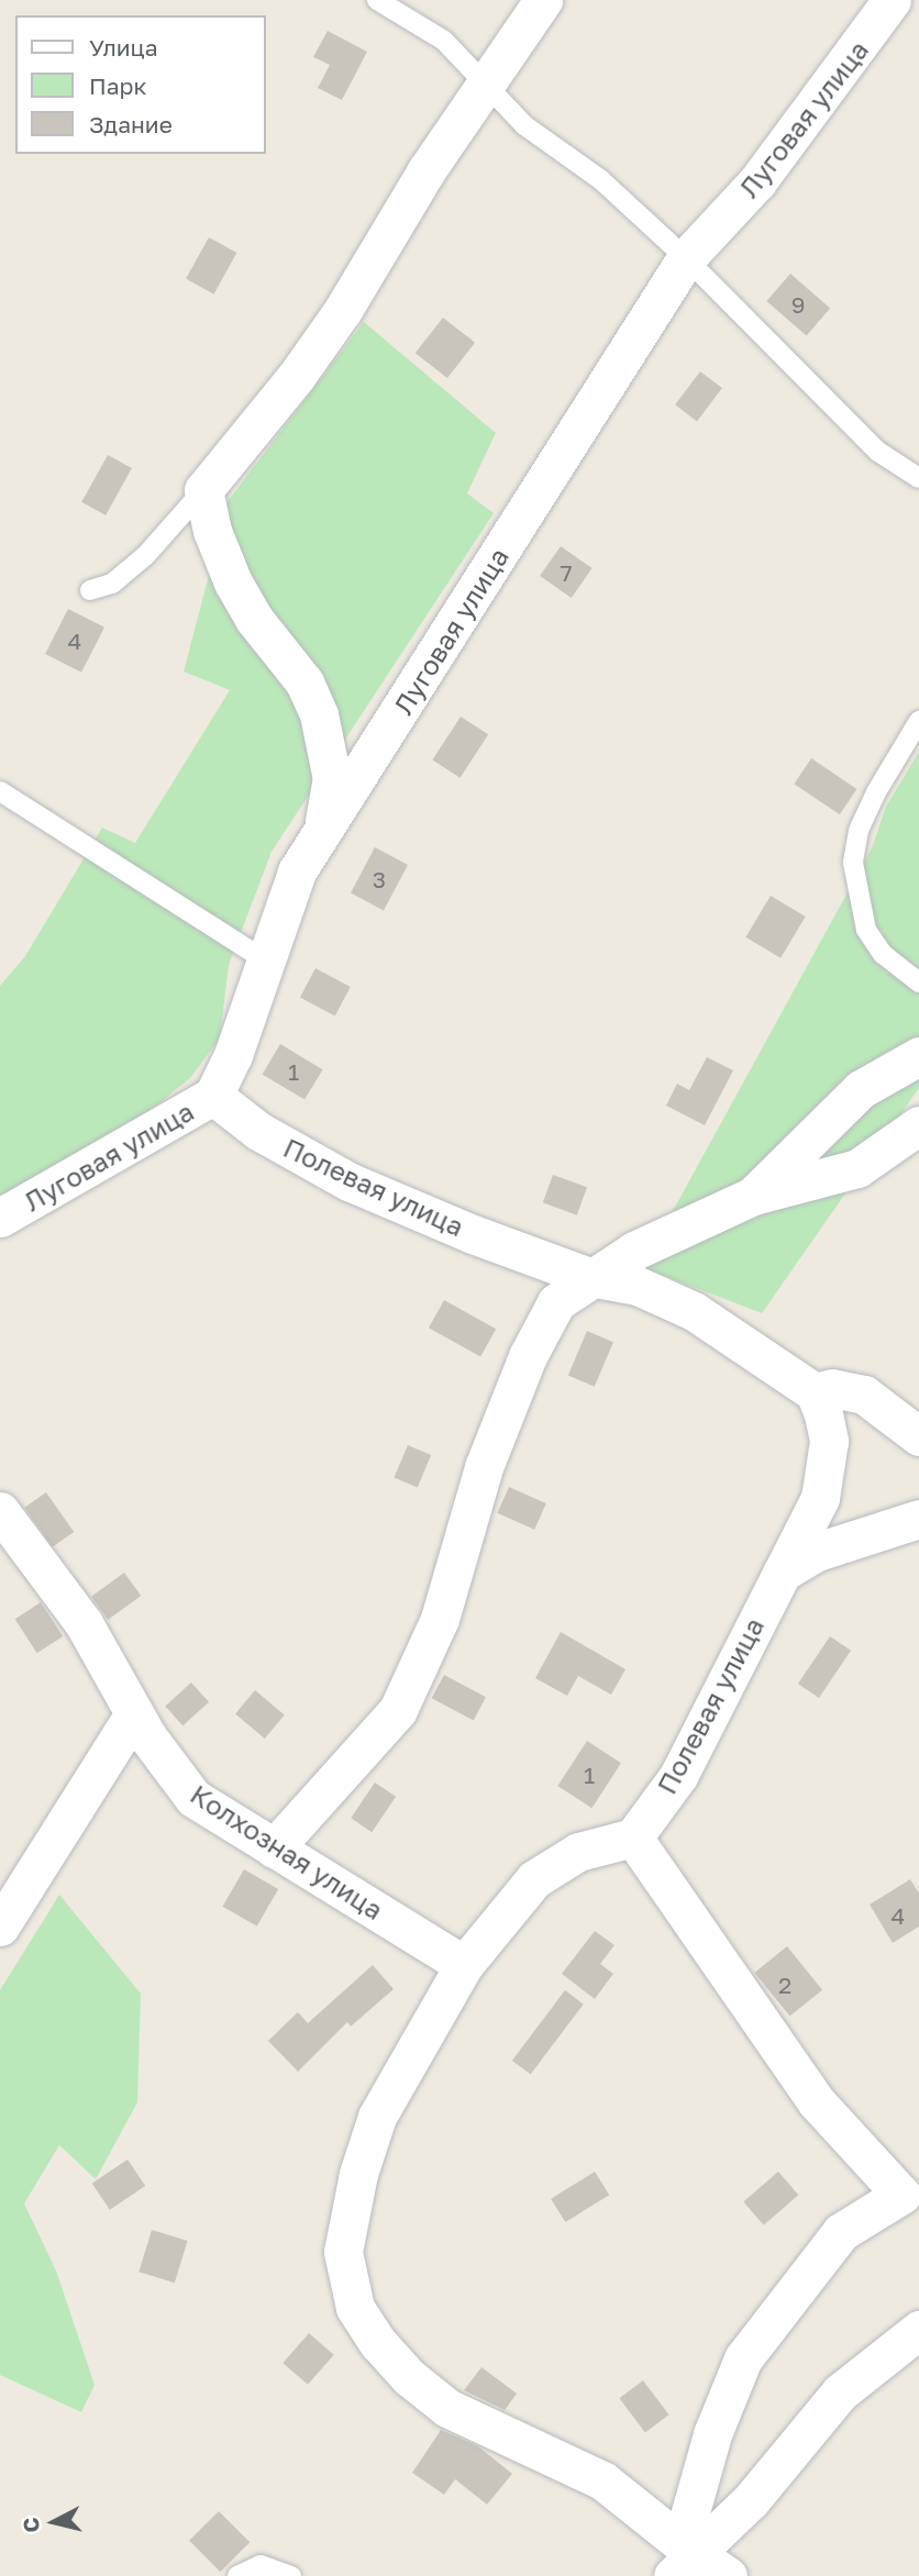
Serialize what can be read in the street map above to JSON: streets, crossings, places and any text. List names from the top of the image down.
{
  "streets": {
    "street": ["Луговая улица", "Полевая улица", "Колхозная улица"]
  },
  "crossings": [
    ["Луговая улица", "Полевая улица"]
  ],
  "house_numbers": [
    "9",
    "7",
    "4",
    "3",
    "1",
    "1",
    "4",
    "2"
  ],
  "legend": ["Улица", "Парк", "Здание"],
  "north": "left"
}
